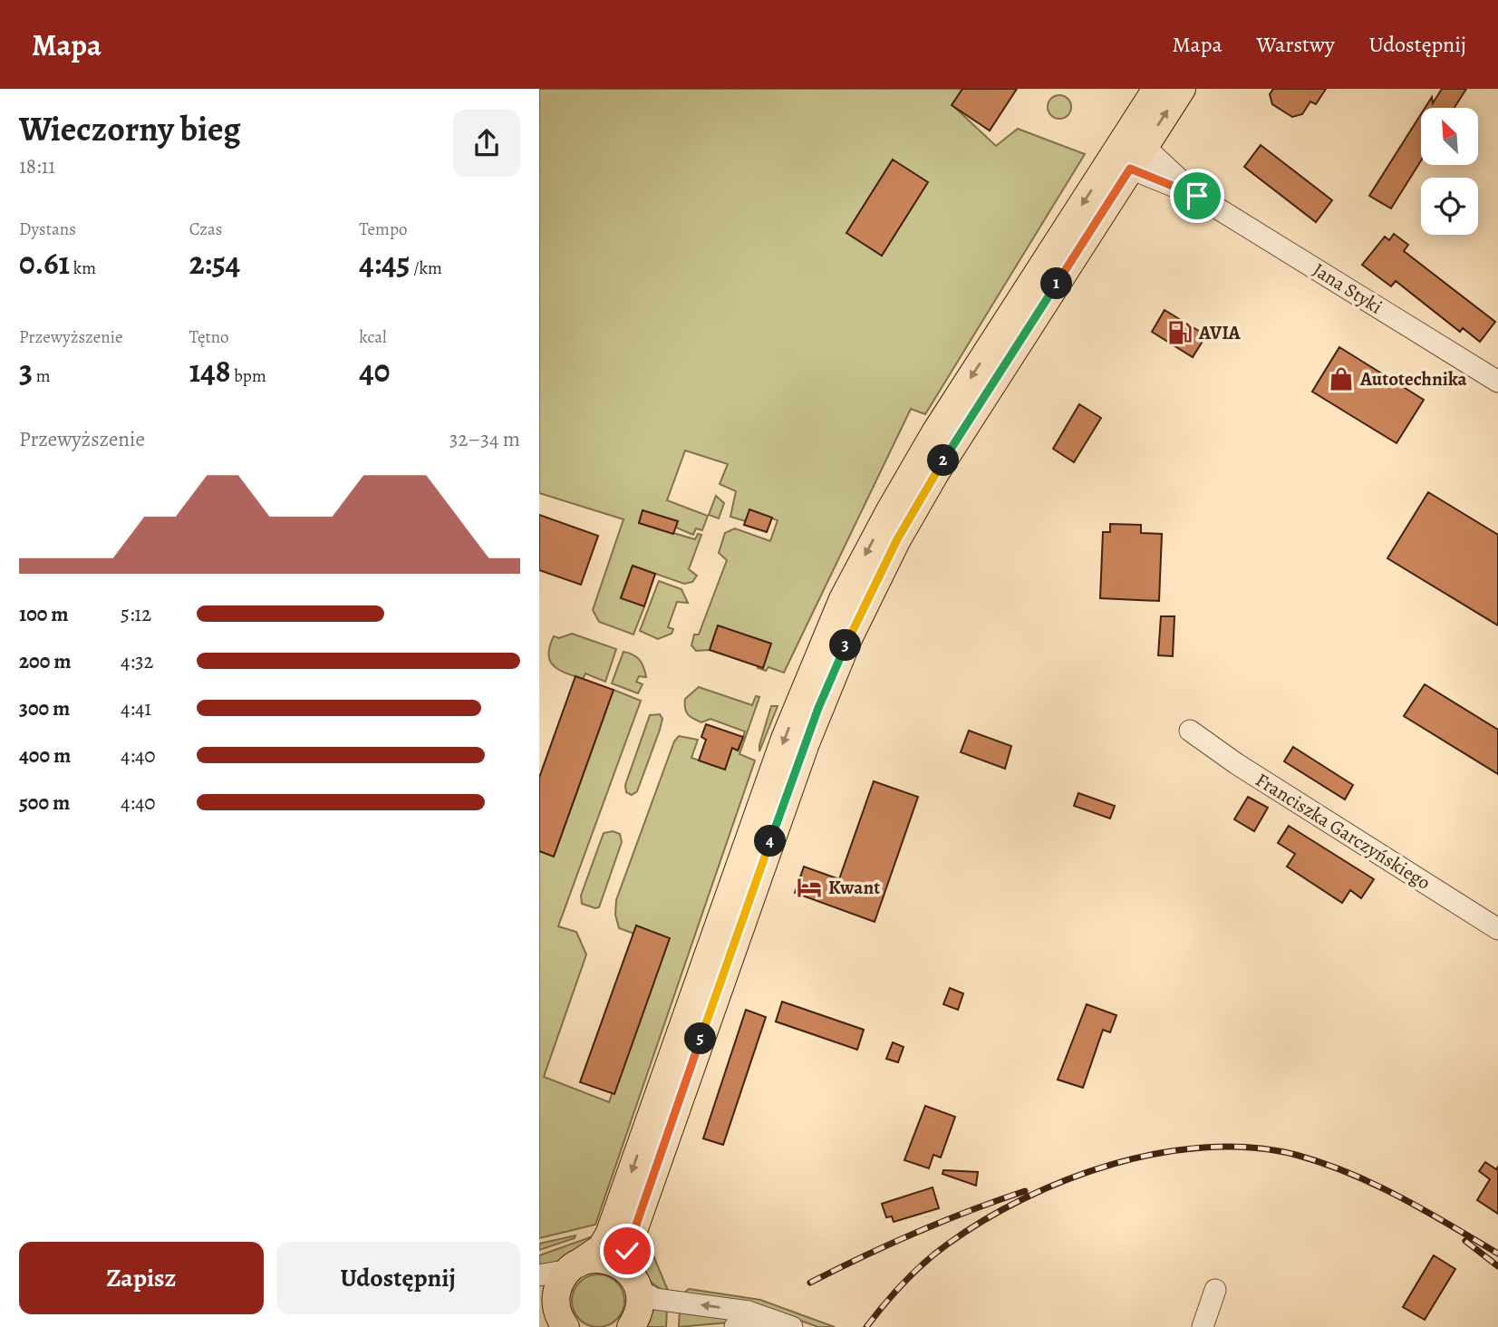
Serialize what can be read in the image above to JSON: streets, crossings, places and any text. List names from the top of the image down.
{
  "streets": {
    "street": ["Jana Styki", "Franciszka Garczyńskiego"]
  },
  "places": {
    "fuel station": ["AVIA"],
    "shop": ["Autotechnika"],
    "hotel": ["Kwant"]
  },
  "north": "top left",
  "page": {
    "header": "Mapa",
    "nav": ["Mapa", "Warstwy", "Udostępnij"],
    "heading": ["Wieczorny bieg", "18:11"],
    "stats": [
      ["Dystans", "0.61 km"],
      ["Czas", "2:54"],
      ["Tempo", "4:45 /km"],
      ["Przewyższenie", "3 m"],
      ["Tętno", "148 bpm"],
      ["kcal", "40"]
    ],
    "pins": [
      "1",
      "2",
      "3",
      "4",
      "5"
    ],
    "chart": ["Przewyższenie", "32–34 m"],
    "list": [
      {
        "name": "100 m",
        "note": "5:12"
      },
      {
        "name": "200 m",
        "note": "4:32"
      },
      {
        "name": "300 m",
        "note": "4:41"
      },
      {
        "name": "400 m",
        "note": "4:40"
      },
      {
        "name": "500 m",
        "note": "4:40"
      }
    ],
    "buttons": ["Zapisz", "Udostępnij"]
  }
}
